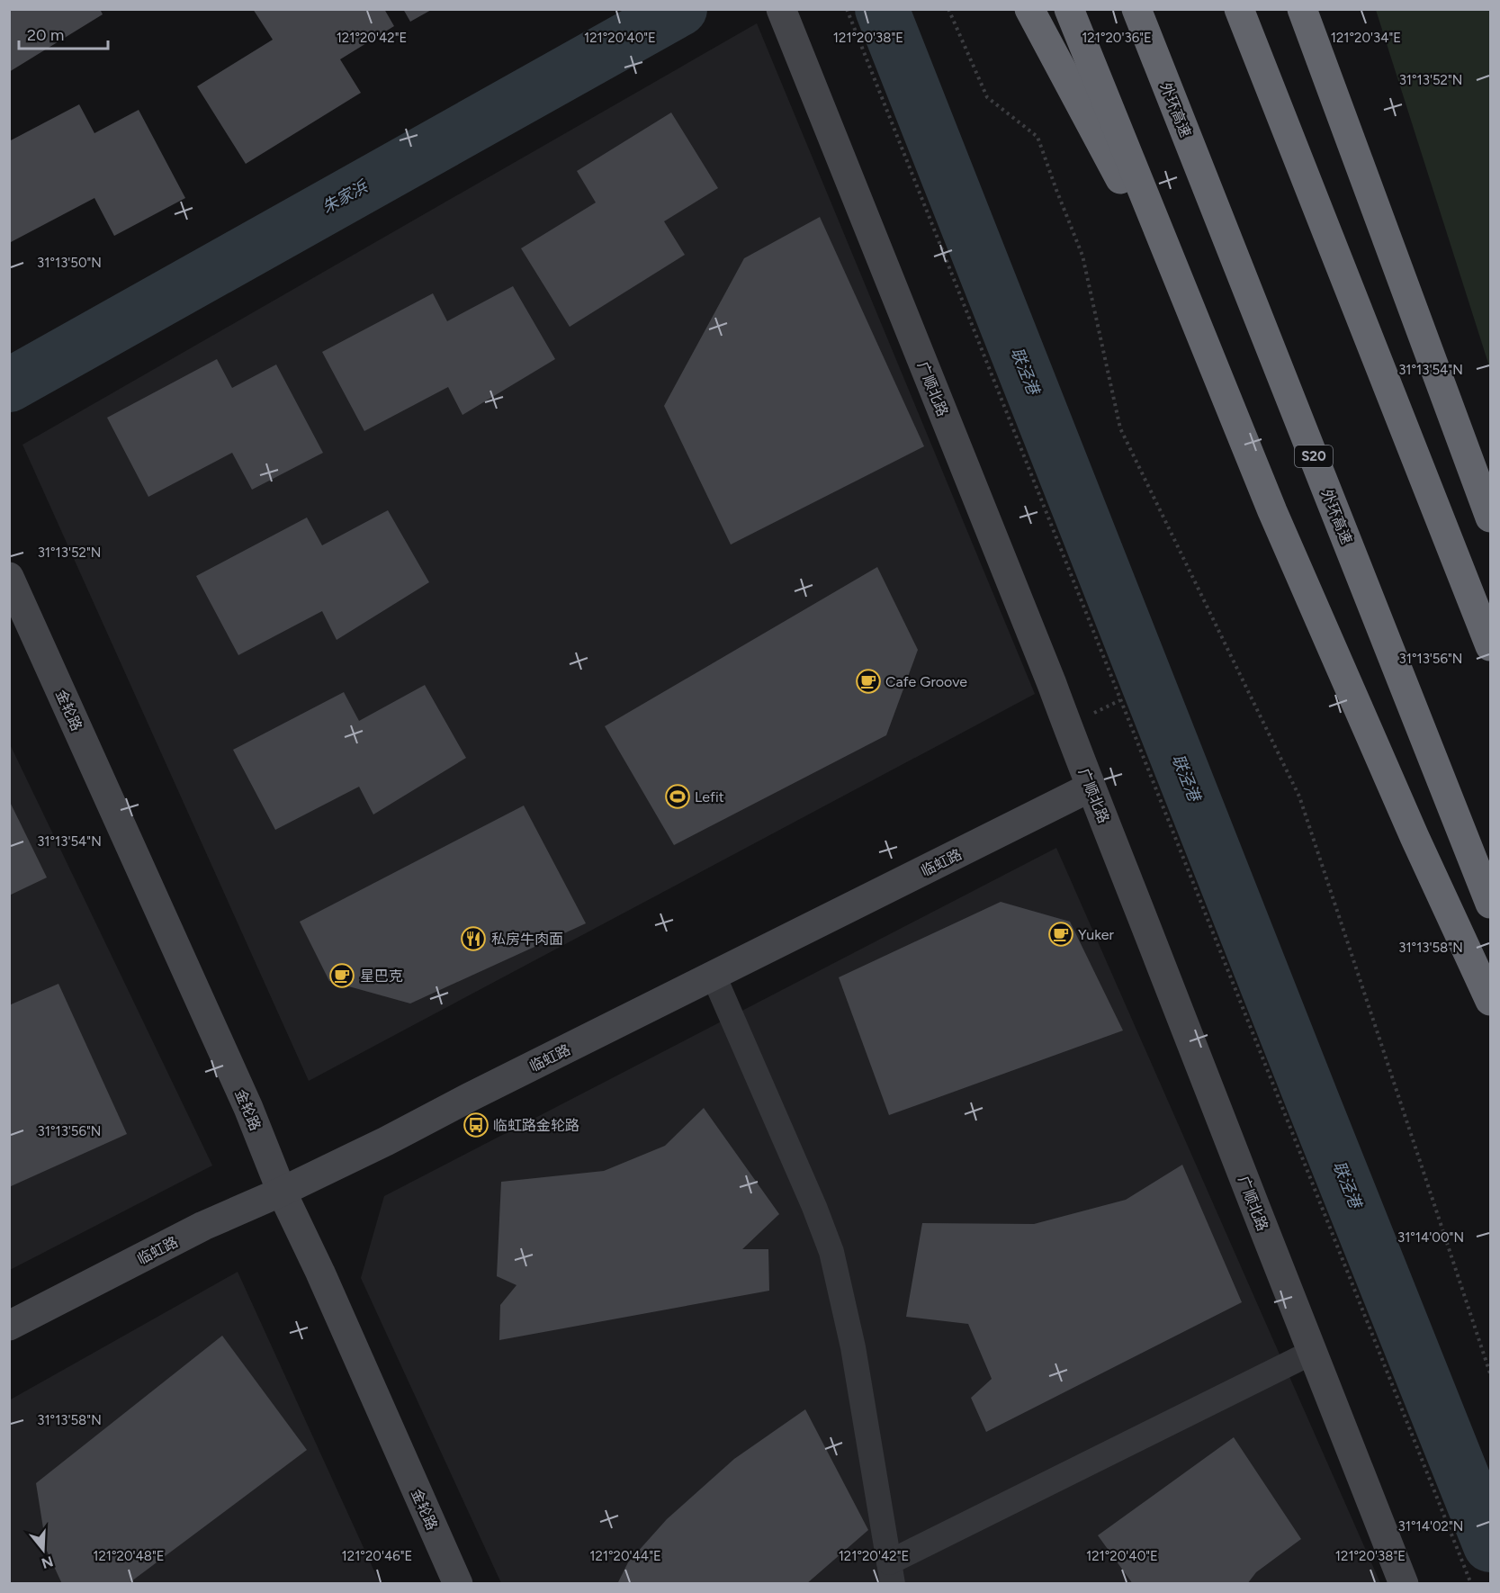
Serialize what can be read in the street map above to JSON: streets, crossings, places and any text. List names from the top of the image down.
{
  "streets": {
    "highway": ["外环高速", "S20"],
    "street": ["广顺北路", "金轮路", "临虹路"]
  },
  "crossings": [
    ["广顺北路", "临虹路"],
    ["金轮路", "临虹路"]
  ],
  "water": ["朱家浜", "联泾港"],
  "places": {
    "cafe": ["Cafe Groove", "Yuker", "星巴克"],
    "sports": ["Lefit"],
    "restaurant": ["私房牛肉面"],
    "bus stop": ["临虹路金轮路"]
  },
  "scale_bar": "20 m",
  "north": "bottom",
  "coordinates": [
    "121°20'42\"E",
    "121°20'40\"E",
    "121°20'38\"E",
    "121°20'36\"E",
    "121°20'34\"E",
    "31°13'52\"N",
    "31°13'50\"N",
    "31°13'54\"N",
    "31°13'56\"N",
    "31°13'58\"N",
    "31°14'00\"N",
    "31°14'02\"N",
    "121°20'48\"E",
    "121°20'46\"E",
    "121°20'44\"E"
  ]
}
